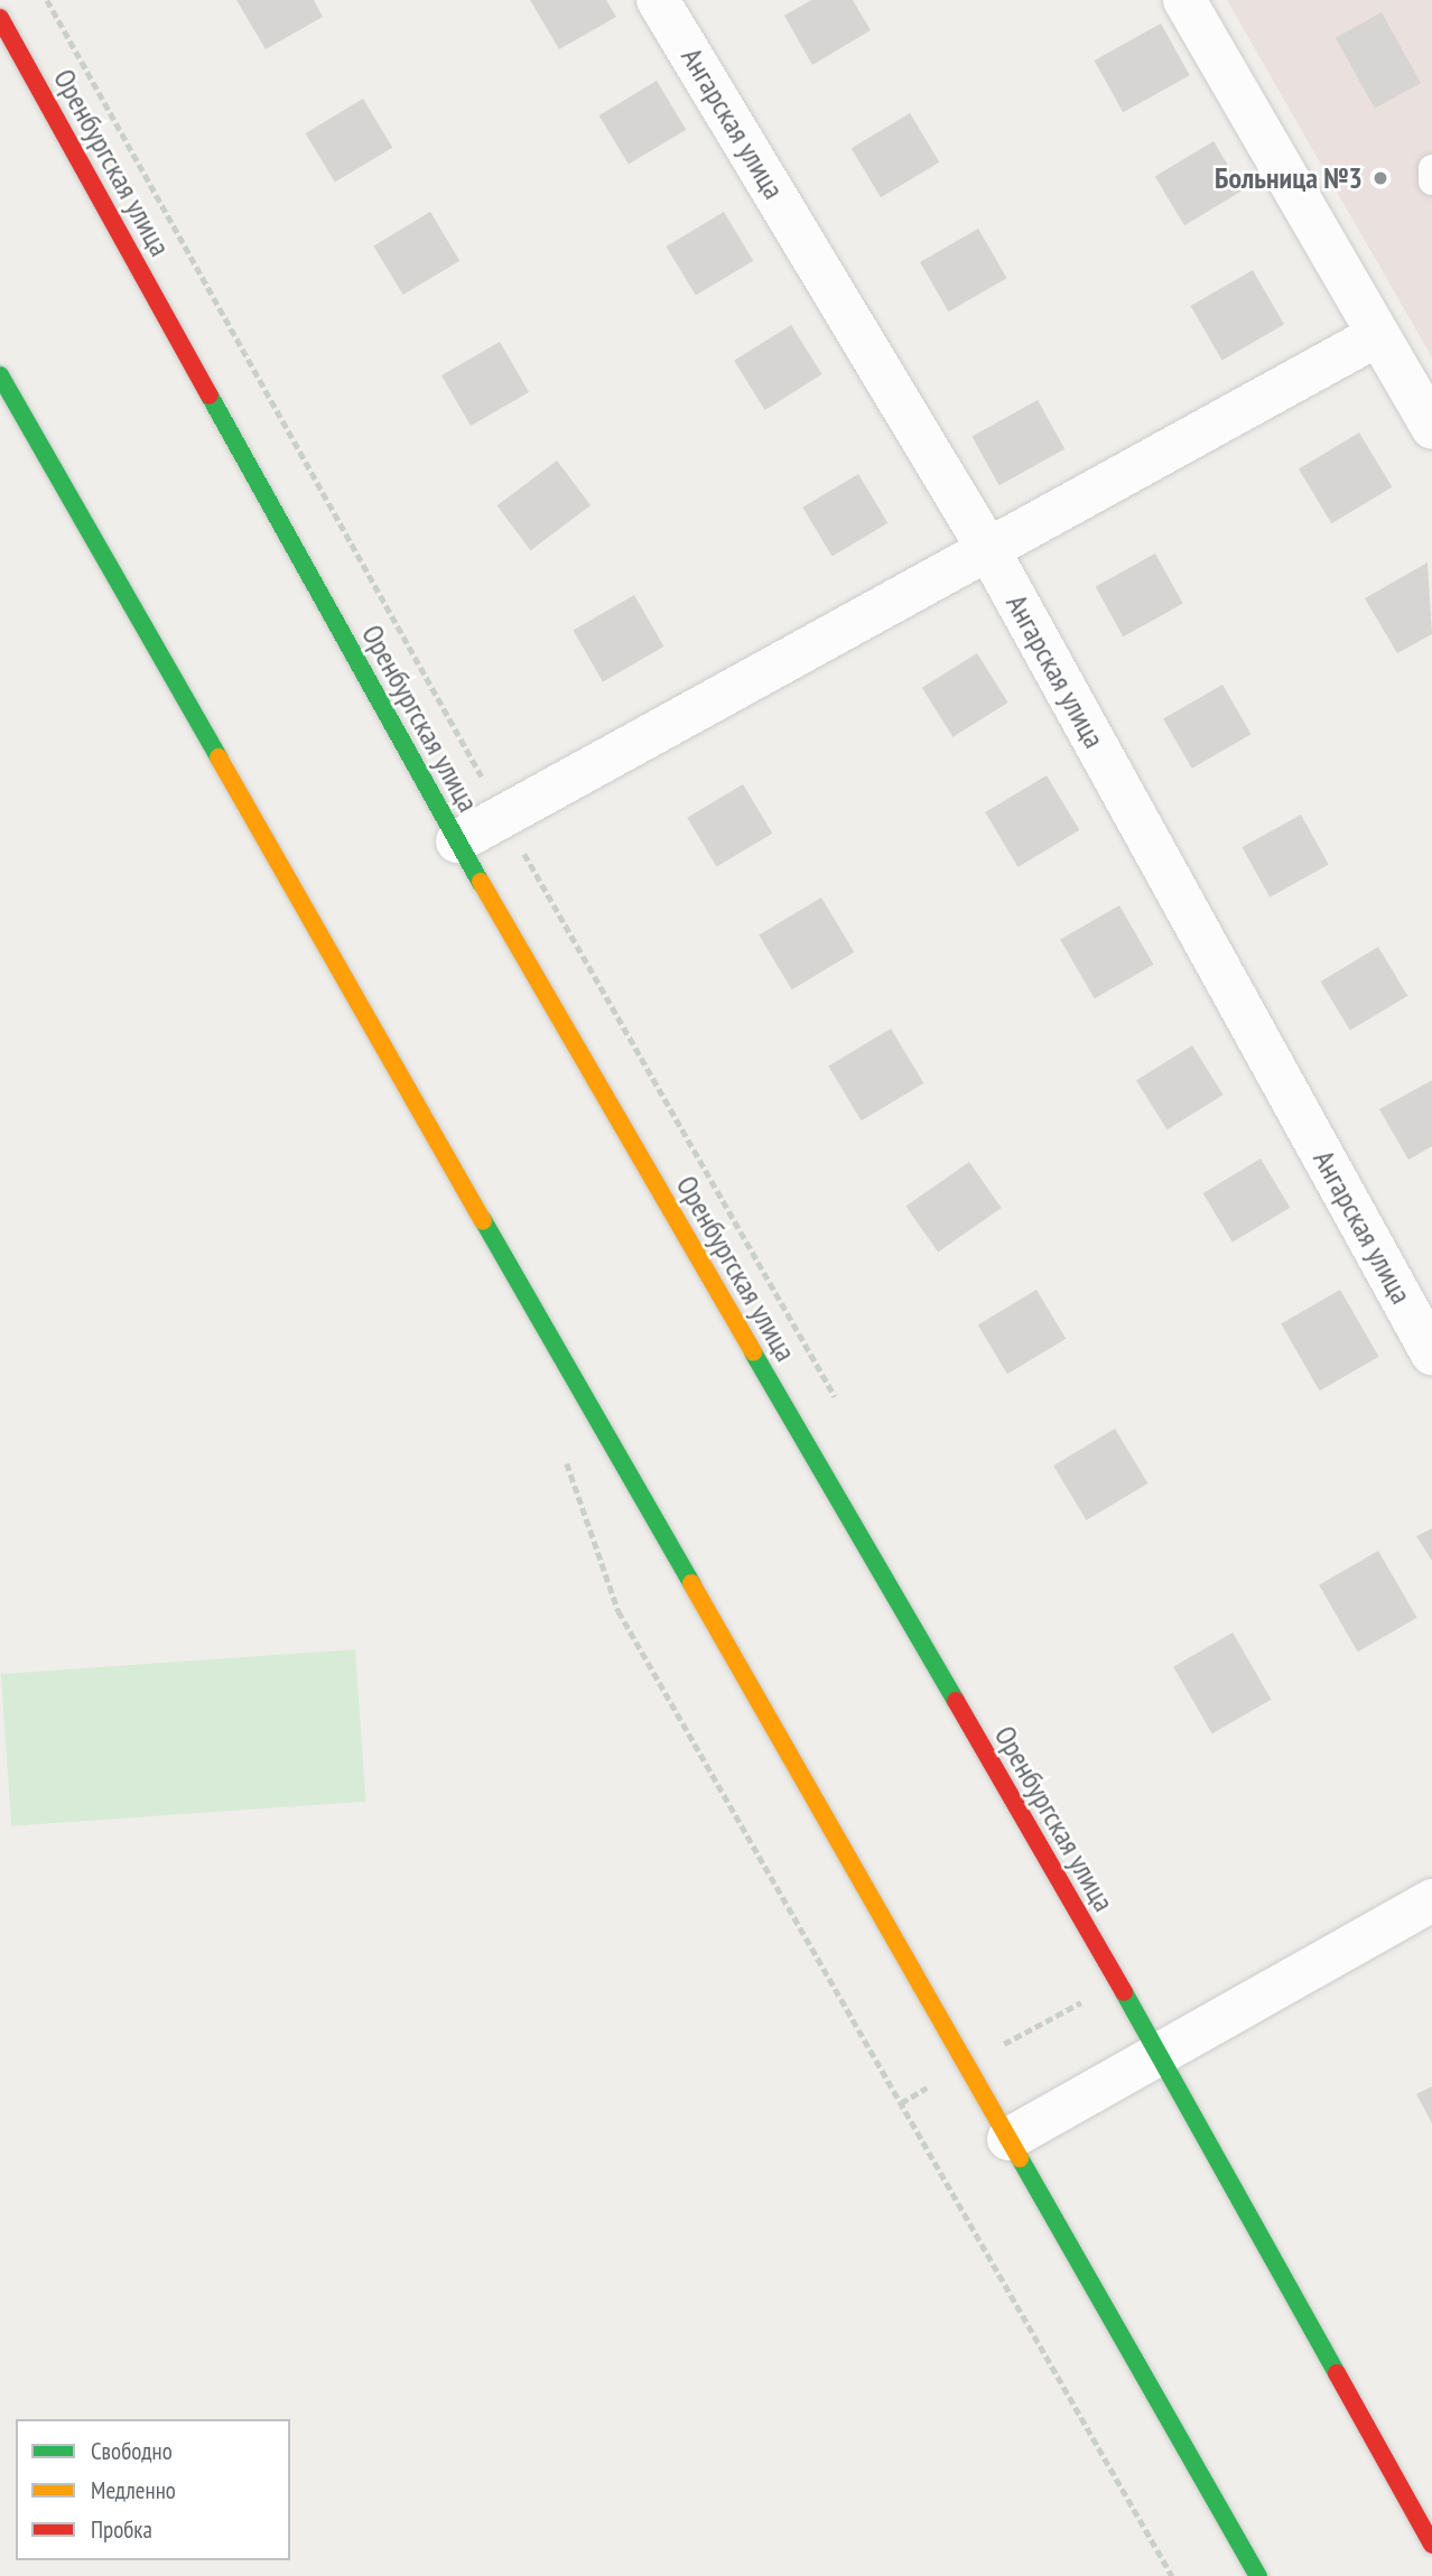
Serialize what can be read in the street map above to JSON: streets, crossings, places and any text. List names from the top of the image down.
{
  "streets": {
    "main road": ["Оренбургская улица"],
    "street": ["Ангарская улица"]
  },
  "places": ["Больница №3"],
  "legend": ["Свободно", "Медленно", "Пробка"]
}
